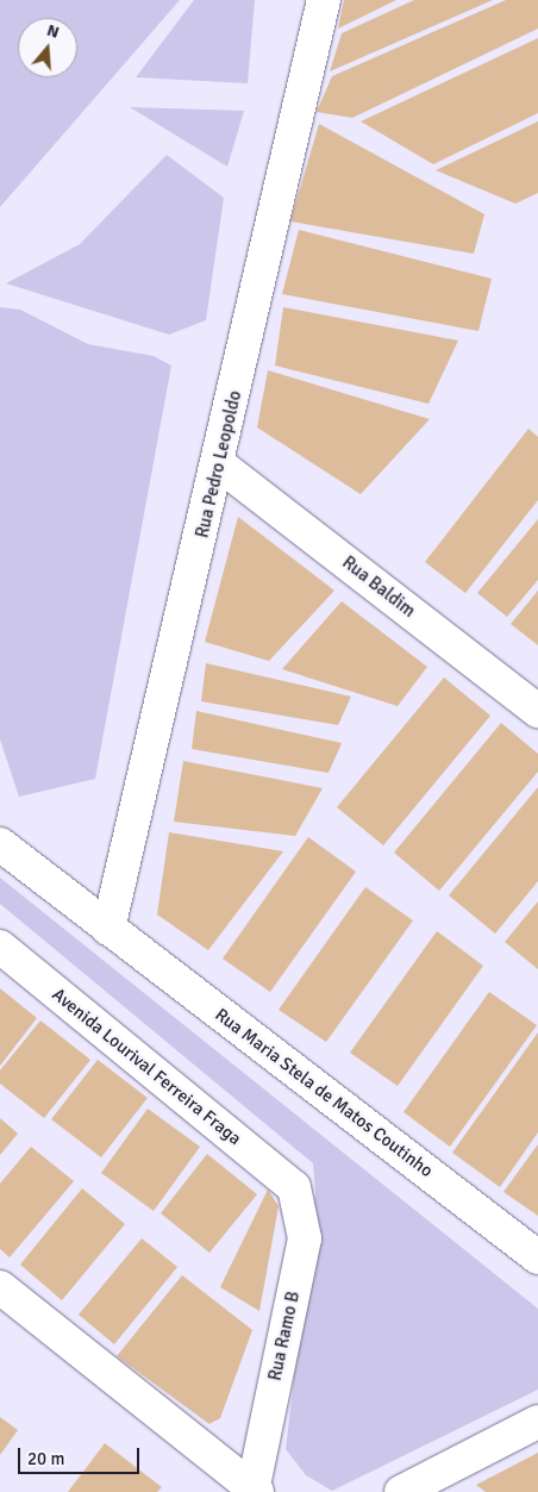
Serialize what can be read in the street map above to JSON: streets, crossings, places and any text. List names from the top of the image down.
{
  "streets": {
    "street": [
      "Rua Pedro Leopoldo",
      "Rua Baldim",
      "Avenida Lourival Ferreira Fraga",
      "Rua Maria Stela de Matos Coutinho",
      "Rua Ramo B"
    ]
  },
  "crossings": [
    ["Rua Pedro Leopoldo", "Rua Baldim"],
    ["Rua Pedro Leopoldo", "Rua Maria Stela de Matos Coutinho"],
    ["Avenida Lourival Ferreira Fraga", "Rua Ramo B"]
  ],
  "scale_bar": "20 m",
  "north": "top"
}
